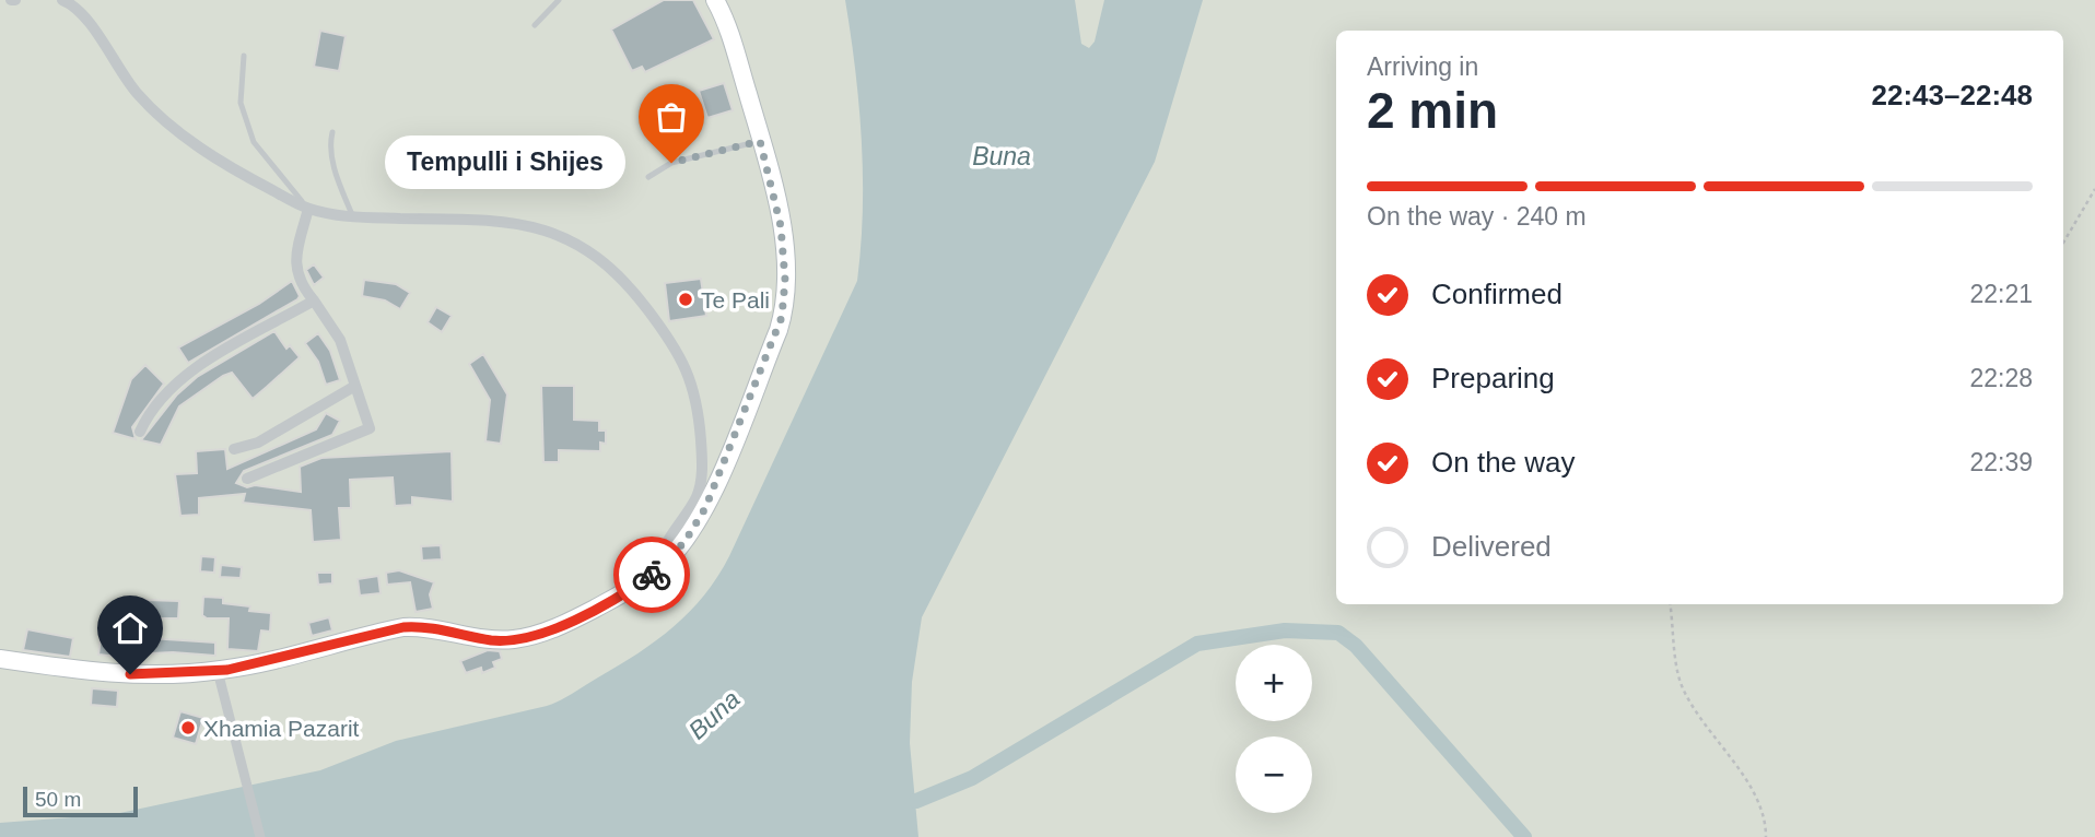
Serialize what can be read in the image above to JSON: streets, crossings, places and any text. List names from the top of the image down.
{
  "water": ["Buna"],
  "places": ["Tempulli i Shijes", "Te Pali", "Xhamia Pazarit"],
  "scale_bar": "50 m",
  "page": {
    "heading": ["2 min", "Arriving in", "22:43–22:48"],
    "bubble": "Tempulli i Shijes",
    "bar": "On the way · 240 m",
    "list": [
      ["Confirmed", "22:21"],
      ["Preparing", "22:28"],
      ["On the way", "22:39"],
      "Delivered"
    ],
    "map_buttons": ["+", "−"],
    "scale": "50 m"
  }
}
